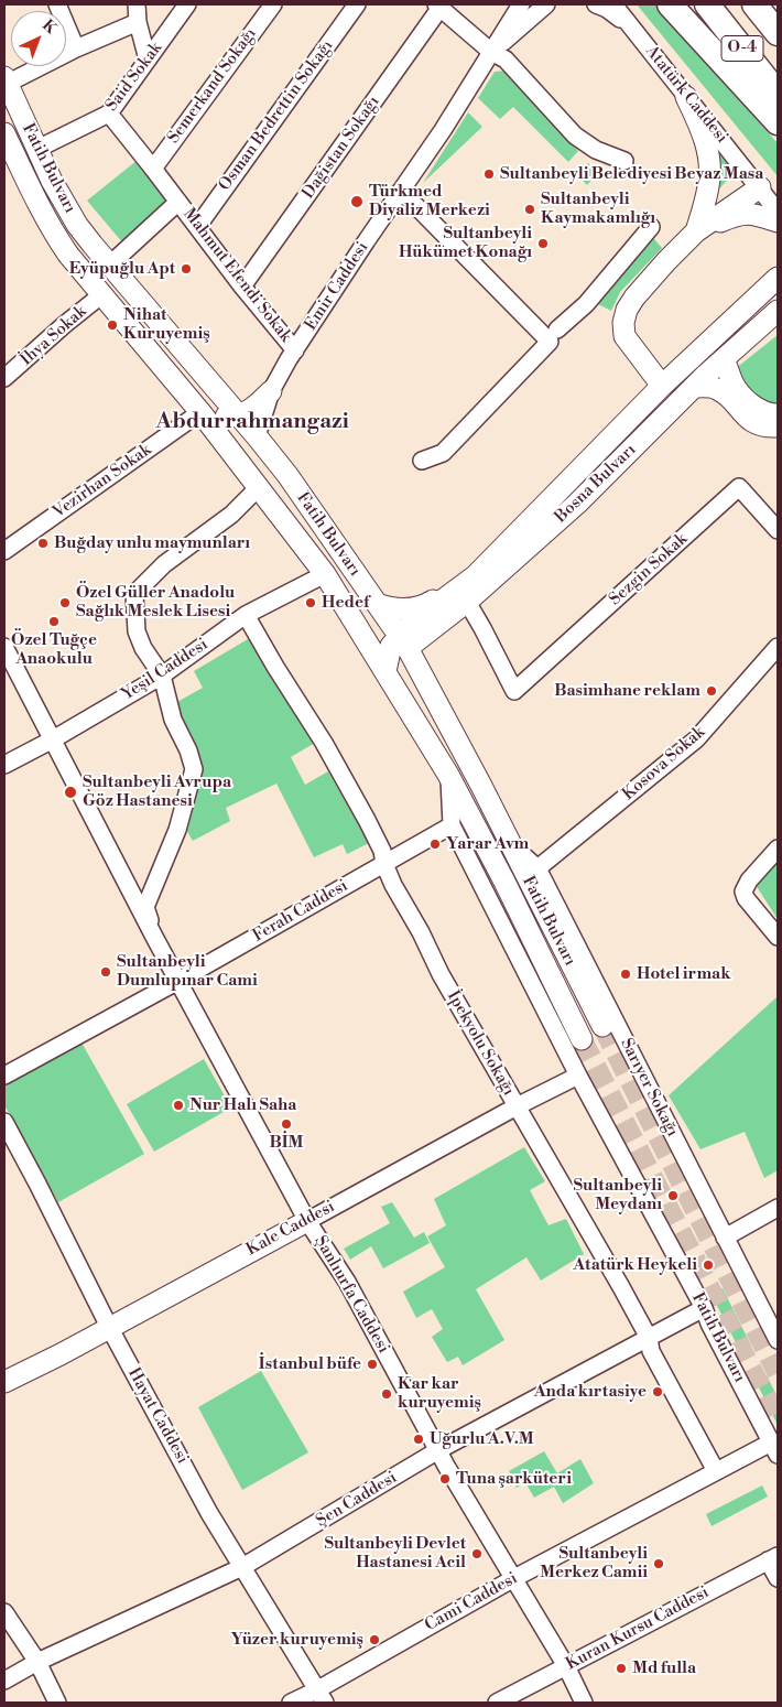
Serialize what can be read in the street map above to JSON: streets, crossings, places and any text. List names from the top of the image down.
{
  "streets": {
    "highway": ["O-4"],
    "main road": ["Fatih Bulvarı", "Bosna Bulvarı", "Kale Caddesi"],
    "street": [
      "Said Sokak",
      "Semerkand Sokağı",
      "Atatürk Caddesi",
      "Osman Bedrettin Sokağı",
      "Dağistan Sokağı",
      "Mahmut Efendi Sokak",
      "Emir Caddesi",
      "İhya Sokak",
      "Vezirhan Sokak",
      "Sezgin Sokak",
      "Yeşil Caddesi",
      "Kosova Sokak",
      "Ferah Caddesi",
      "İpekyolu Sokağı",
      "Sarıyer Sokağı",
      "Şanlıurfa Caddesi",
      "Hayat Caddesi",
      "Şen Caddesi",
      "Cami Caddesi",
      "Kuran Kursu Caddesi"
    ]
  },
  "crossings": [
    ["Said Sokak", "Fatih Bulvarı"],
    ["Said Sokak", "Mahmut Efendi Sokak"],
    ["Semerkand Sokağı", "Mahmut Efendi Sokak"],
    ["Osman Bedrettin Sokağı", "Mahmut Efendi Sokak"],
    ["Dağistan Sokağı", "Mahmut Efendi Sokak"],
    ["Fatih Bulvarı", "Mahmut Efendi Sokak"],
    ["Fatih Bulvarı", "Emir Caddesi"],
    ["Fatih Bulvarı", "İhya Sokak"],
    ["Fatih Bulvarı", "Vezirhan Sokak"],
    ["Fatih Bulvarı", "Bosna Bulvarı"],
    ["Fatih Bulvarı", "Yeşil Caddesi"],
    ["Fatih Bulvarı", "Ferah Caddesi"],
    ["Fatih Bulvarı", "Sarıyer Sokağı"],
    ["Fatih Bulvarı", "Kale Caddesi"],
    ["Fatih Bulvarı", "Şen Caddesi"],
    ["Fatih Bulvarı", "Cami Caddesi"],
    ["Mahmut Efendi Sokak", "Emir Caddesi"],
    ["Bosna Bulvarı", "Sezgin Sokak"],
    ["Yeşil Caddesi", "İpekyolu Sokağı"],
    ["Yeşil Caddesi", "Şanlıurfa Caddesi"],
    ["Kosova Sokak", "Sarıyer Sokağı"],
    ["Ferah Caddesi", "İpekyolu Sokağı"],
    ["Ferah Caddesi", "Şanlıurfa Caddesi"],
    ["İpekyolu Sokağı", "Kale Caddesi"],
    ["İpekyolu Sokağı", "Şen Caddesi"],
    ["İpekyolu Sokağı", "Cami Caddesi"],
    ["Kale Caddesi", "Şanlıurfa Caddesi"],
    ["Kale Caddesi", "Hayat Caddesi"],
    ["Şanlıurfa Caddesi", "Şen Caddesi"],
    ["Şanlıurfa Caddesi", "Cami Caddesi"],
    ["Şanlıurfa Caddesi", "Kuran Kursu Caddesi"],
    ["Hayat Caddesi", "Şen Caddesi"],
    ["Hayat Caddesi", "Cami Caddesi"]
  ],
  "districts": ["Abdurrahmangazi"],
  "places": [
    "Sultanbeyli Belediyesi Beyaz Masa",
    "Türkmed Diyaliz Merkezi",
    "Sultanbeyli Kaymakamlığı",
    "Sultanbeyli Hükümet Konağı",
    "Eyüpuğlu Apt",
    "Nihat Kuruyemiş",
    "Buğday unlu maymunları",
    "Özel Güller Anadolu Sağlık Meslek Lisesi",
    "Hedef",
    "Özel Tuğçe Anaokulu",
    "Basimhane reklam",
    "Sultanbeyli Avrupa Göz Hastanesi",
    "Yarar Avm",
    "Sultanbeyli Dumlupınar Cami",
    "Hotel irmak",
    "Nur Halı Saha",
    "BİM",
    "Sultanbeyli Meydanı",
    "Atatürk Heykeli",
    "İstanbul büfe",
    "Anda kırtasiye",
    "Kar kar kuruyemiş",
    "Uğurlu A.V.M",
    "Tuna şarküteri",
    "Sultanbeyli Devlet Hastanesi Acil",
    "Sultanbeyli Merkez Camii",
    "Yüzer kuruyemiş",
    "Md fulla"
  ],
  "north": "top right"
}
